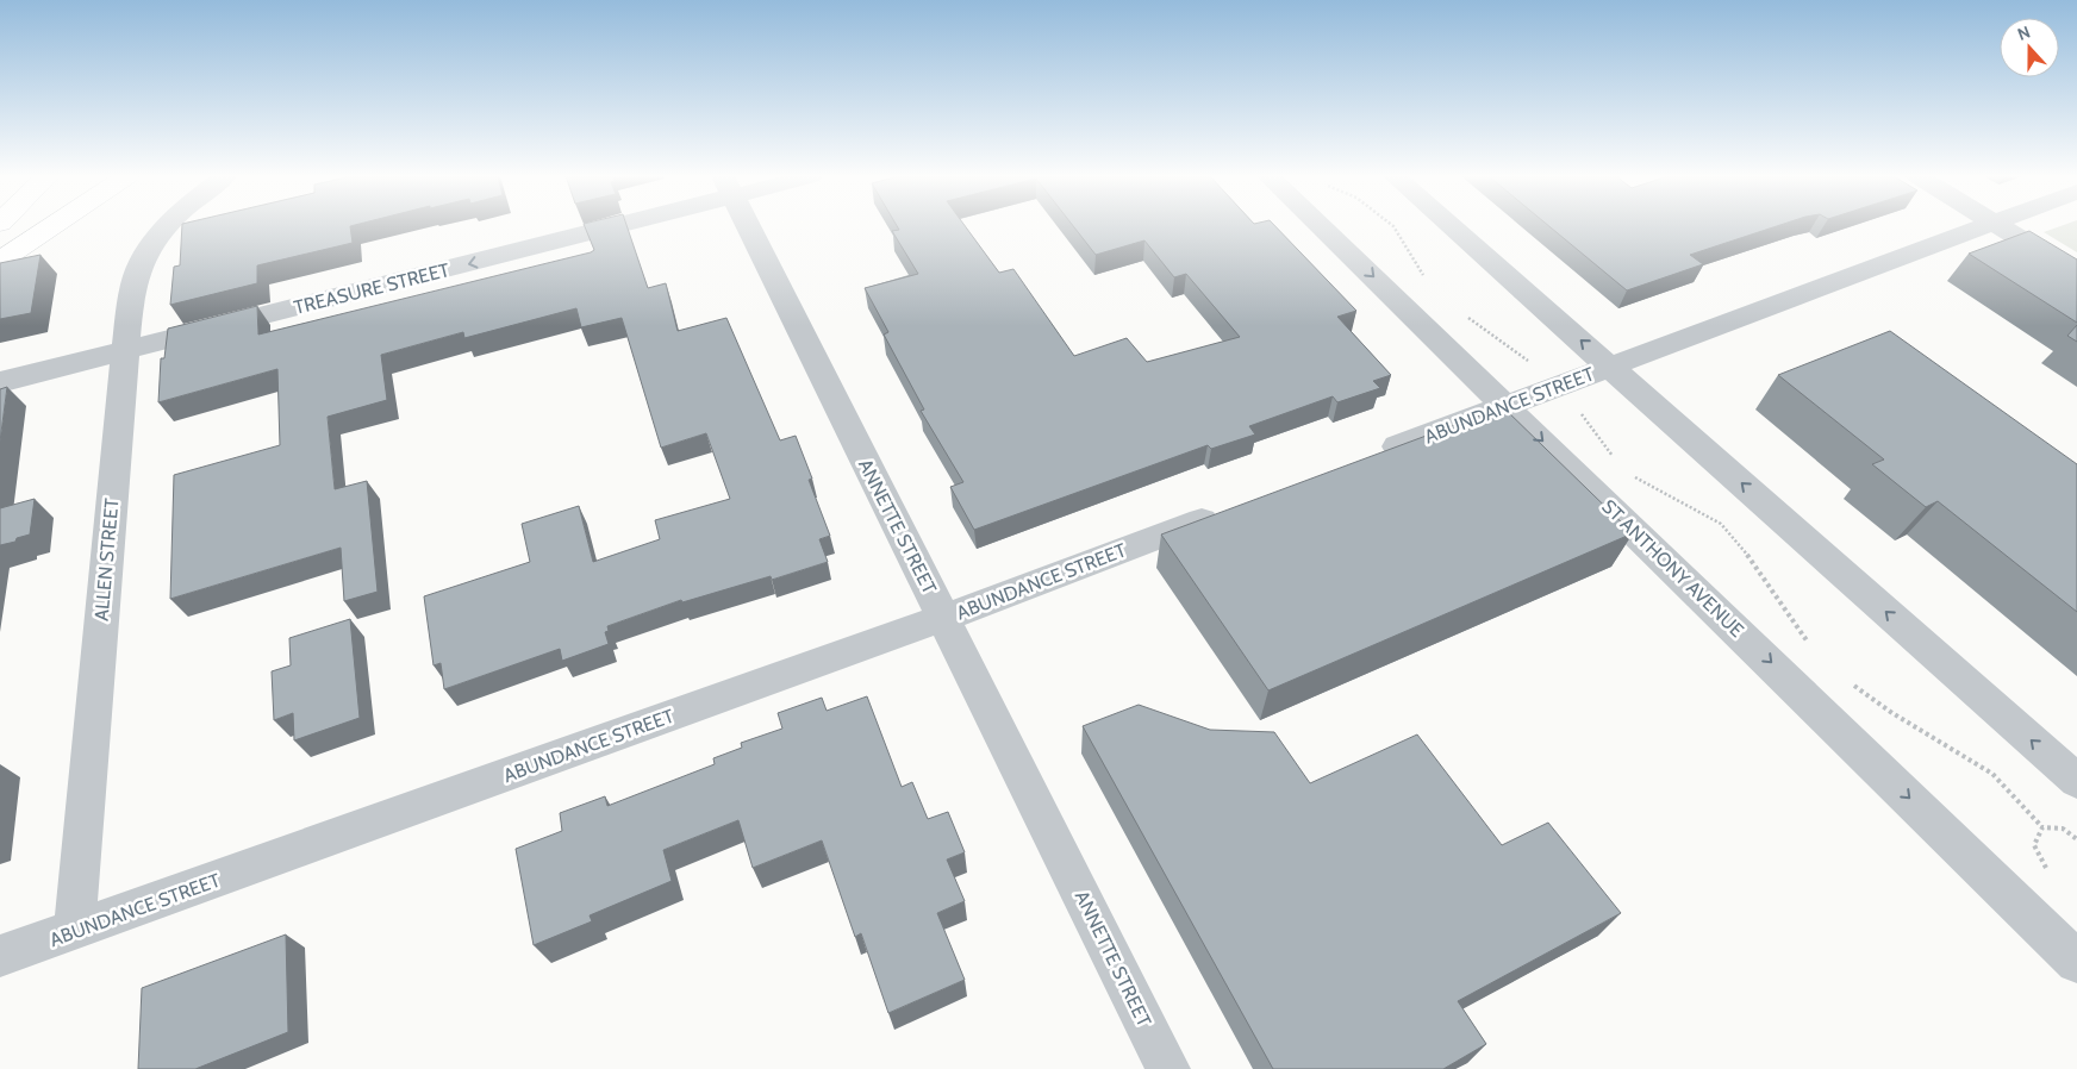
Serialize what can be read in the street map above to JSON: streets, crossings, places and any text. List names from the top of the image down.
{
  "streets": {
    "street": [
      "TREASURE STREET",
      "ABUNDANCE STREET",
      "ANNETTE STREET",
      "ALLEN STREET",
      "ST ANTHONY AVENUE"
    ]
  },
  "crossings": [
    ["TREASURE STREET", "ALLEN STREET"],
    ["ABUNDANCE STREET", "ANNETTE STREET"],
    ["ABUNDANCE STREET", "ALLEN STREET"],
    ["ABUNDANCE STREET", "ST ANTHONY AVENUE"]
  ],
  "one_way": ["TREASURE STREET"],
  "north": "top"
}
